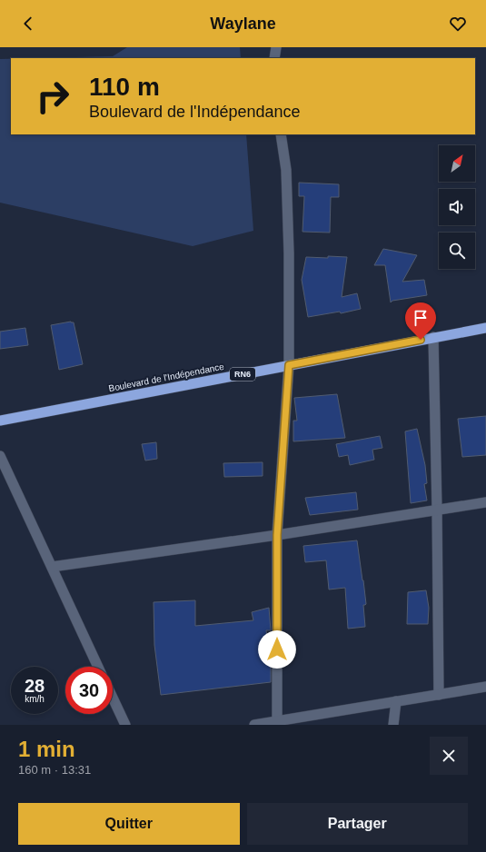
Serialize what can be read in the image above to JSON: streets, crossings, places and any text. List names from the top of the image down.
{
  "streets": {
    "highway": ["RN6", "Boulevard de l'Indépendance"]
  },
  "north": "top right",
  "page": {
    "header": "Waylane",
    "turn": ["110 m", "Boulevard de l'Indépendance"],
    "speed": "28 km/h",
    "limit": "30",
    "heading": ["1 min", "160 m · 13:31"],
    "buttons": ["Quitter", "Partager"]
  }
}
